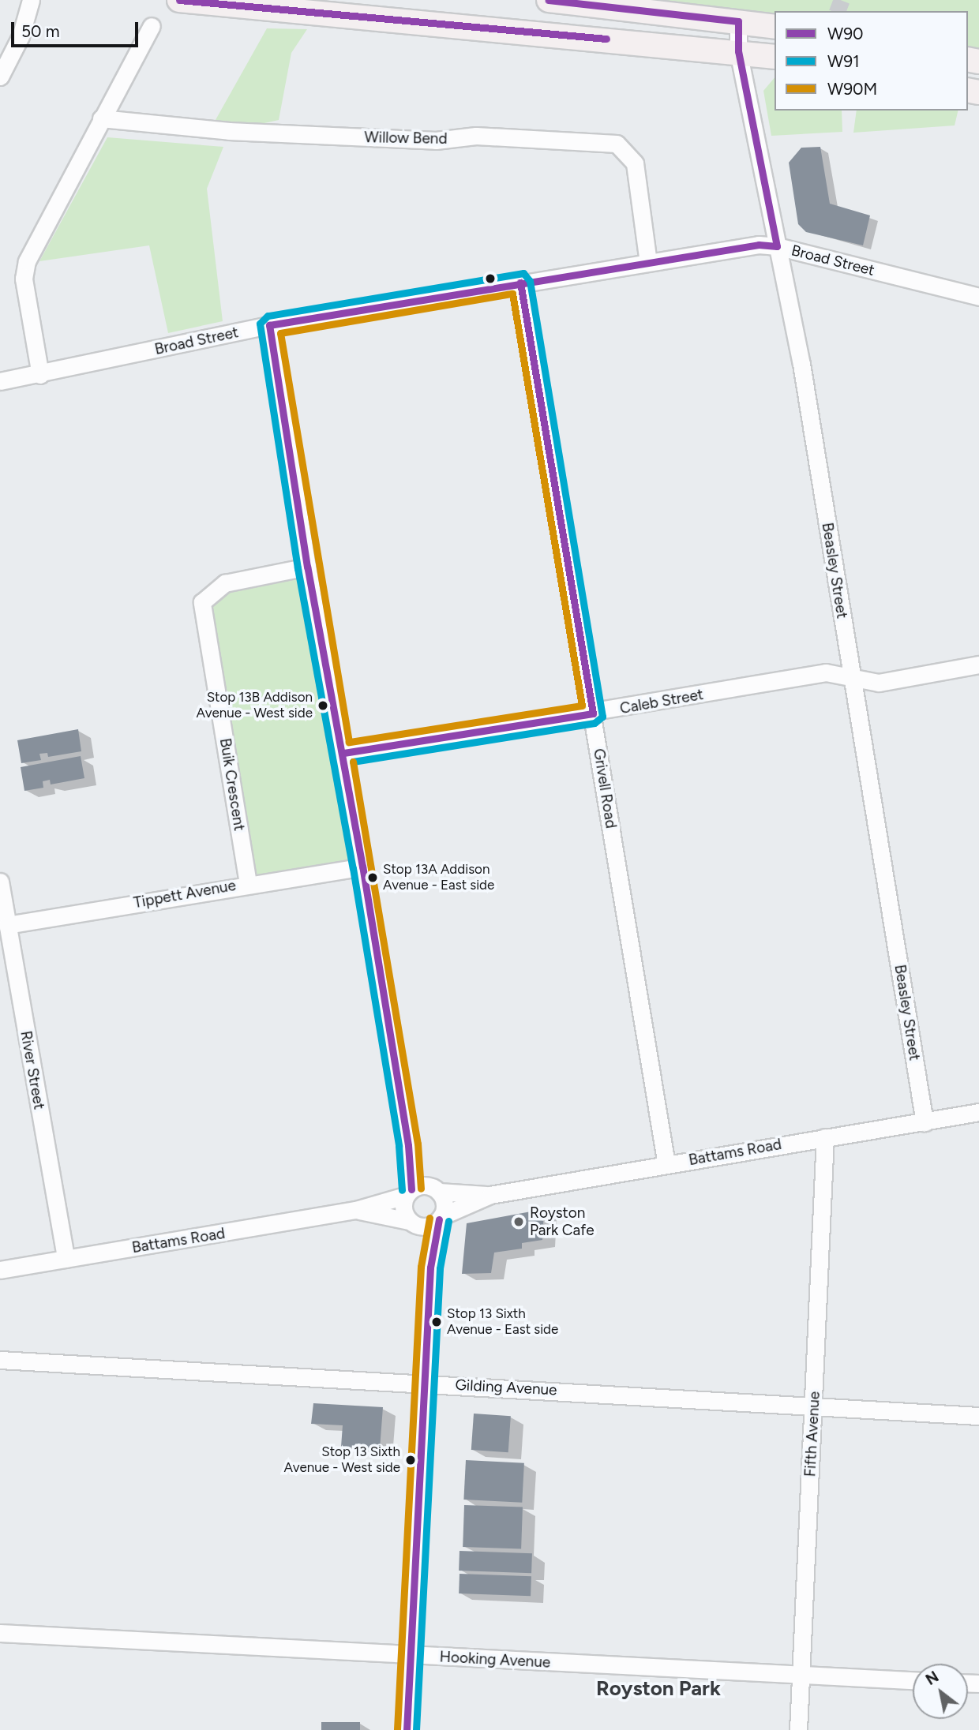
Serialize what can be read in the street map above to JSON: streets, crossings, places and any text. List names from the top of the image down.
{
  "streets": {
    "street": [
      "Willow Bend",
      "Broad Street",
      "Beasley Street",
      "Caleb Street",
      "Buik Crescent",
      "Grivell Road",
      "Tippett Avenue",
      "River Street",
      "Battams Road",
      "Gilding Avenue",
      "Fifth Avenue",
      "Hooking Avenue"
    ]
  },
  "crossings": [
    ["Willow Bend", "Broad Street"],
    ["Broad Street", "Beasley Street"],
    ["Broad Street", "Grivell Road"],
    ["Beasley Street", "Caleb Street"],
    ["Beasley Street", "Battams Road"],
    ["Caleb Street", "Grivell Road"],
    ["Buik Crescent", "Tippett Avenue"],
    ["Grivell Road", "Battams Road"],
    ["Tippett Avenue", "River Street"],
    ["River Street", "Battams Road"],
    ["Battams Road", "Fifth Avenue"],
    ["Gilding Avenue", "Fifth Avenue"],
    ["Fifth Avenue", "Hooking Avenue"]
  ],
  "districts": ["Royston Park"],
  "places": [
    "Stop 13B Addison Avenue - West side",
    "Stop 13A Addison Avenue - East side",
    "Royston Park Cafe",
    "Stop 13 Sixth Avenue - East side",
    "Stop 13 Sixth Avenue - West side"
  ],
  "lines": ["transit line W90", "transit line W91", "transit line W90M"],
  "legend": ["W90", "W91", "W90M"],
  "scale_bar": "50 m",
  "north": "top left"
}
